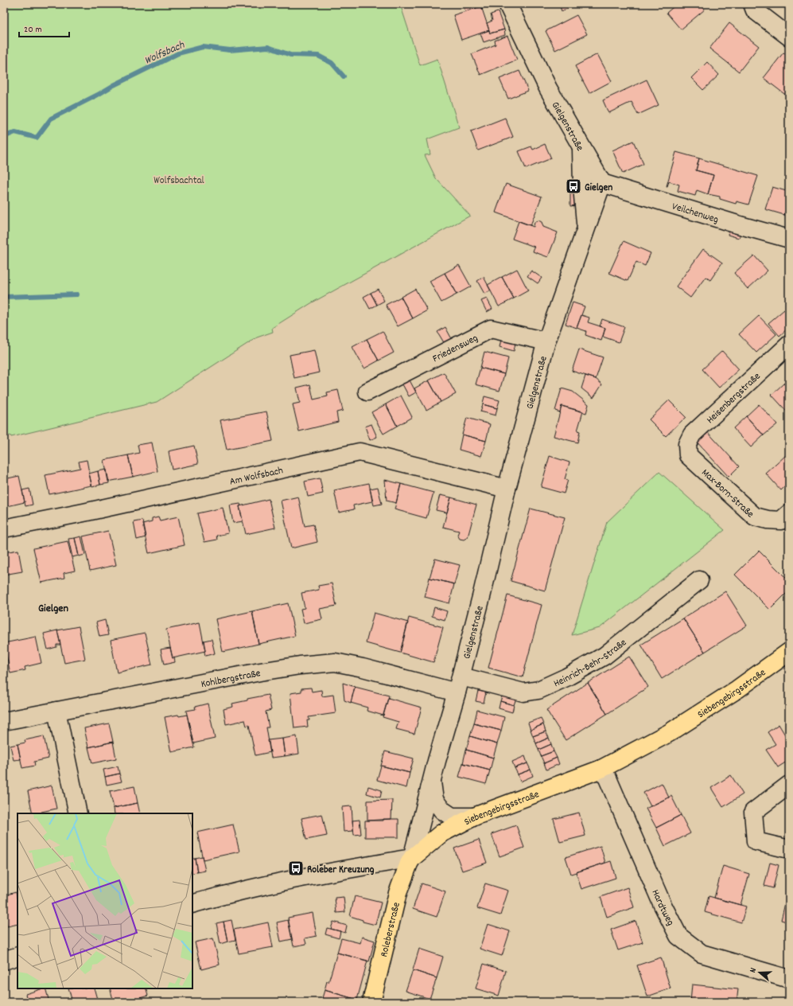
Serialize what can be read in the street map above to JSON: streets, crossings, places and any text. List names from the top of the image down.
{
  "streets": {
    "main road": ["Siebengebirgsstraße", "Roleberstraße"],
    "street": [
      "Gielgenstraße",
      "Veilchenweg",
      "Friedensweg",
      "Heisenbergstraße",
      "Am Wolfsbach",
      "Max-Born-Straße",
      "Heinrich-Behr-Straße",
      "Kohlbergstraße",
      "Hardtweg"
    ]
  },
  "crossings": [
    ["Gielgenstraße", "Veilchenweg"],
    ["Gielgenstraße", "Friedensweg"],
    ["Gielgenstraße", "Am Wolfsbach"],
    ["Gielgenstraße", "Heinrich-Behr-Straße"],
    ["Gielgenstraße", "Kohlbergstraße"],
    ["Gielgenstraße", "Siebengebirgsstraße"],
    ["Gielgenstraße", "Roleberstraße"],
    ["Heisenbergstraße", "Max-Born-Straße"],
    ["Siebengebirgsstraße", "Hardtweg"],
    ["Siebengebirgsstraße", "Roleberstraße"]
  ],
  "districts": ["Gielgen"],
  "water": ["Wolfsbach"],
  "parks": ["Wolfsbachtal"],
  "places": {
    "bus stop": ["Gielgen", "Roleber Kreuzung"]
  },
  "scale_bar": "20 m",
  "north": "left"
}
